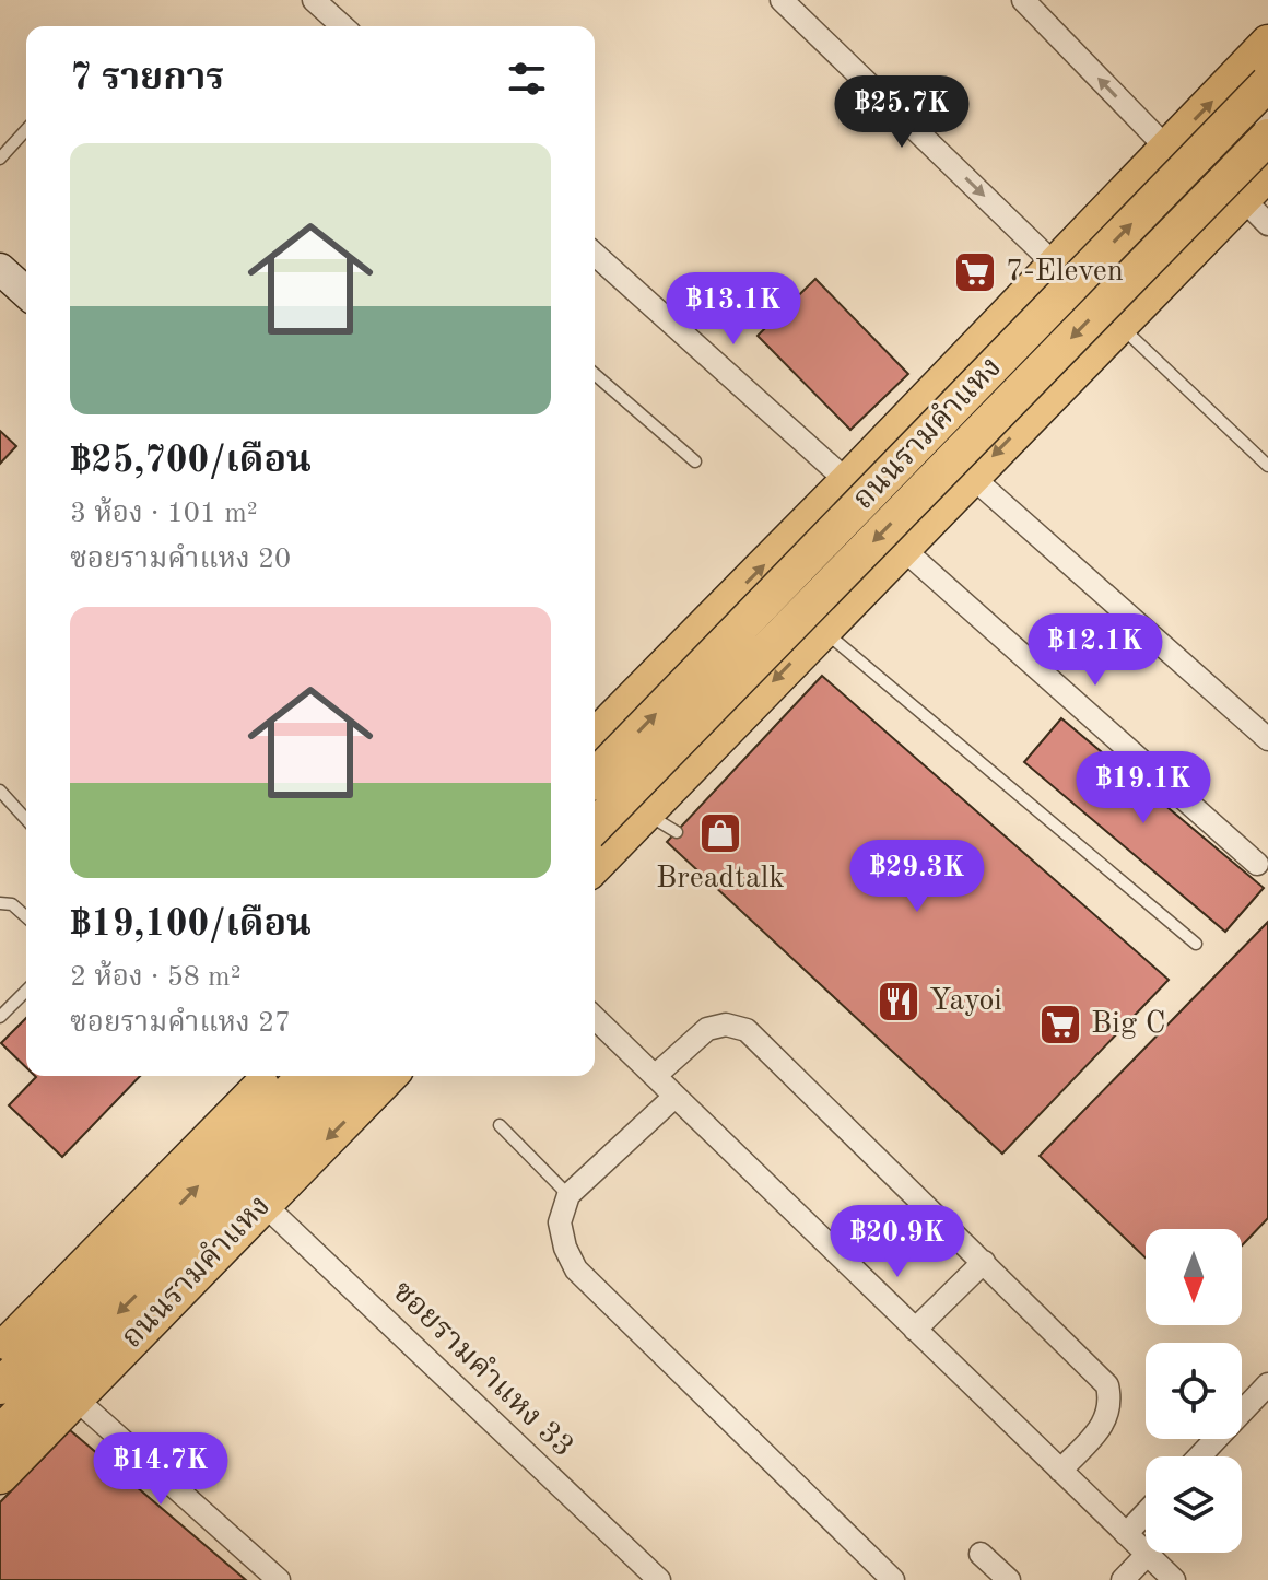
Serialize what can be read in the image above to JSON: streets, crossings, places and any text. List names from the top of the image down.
{
  "streets": {
    "main road": ["ถนนรามคำแหง"],
    "street": ["ซอยรามคำแหง 33"]
  },
  "crossings": [
    ["ถนนรามคำแหง", "ซอยรามคำแหง 33"]
  ],
  "places": {
    "supermarket": ["7-Eleven", "Big C"],
    "shop": ["Breadtalk"],
    "restaurant": ["Yayoi"]
  },
  "north": "bottom",
  "page": {
    "heading": "7 รายการ",
    "price": [
      "฿25.7K",
      "฿13.1K",
      "฿12.1K",
      "฿19.1K",
      "฿29.3K",
      "฿20.9K",
      "฿14.7K"
    ],
    "list": [
      {
        "name": "฿25,700/เดือน",
        "note": "3 ห้อง · 101 m² · ซอยรามคำแหง 20"
      },
      {
        "name": "฿19,100/เดือน",
        "note": "2 ห้อง · 58 m² · ซอยรามคำแหง 27"
      }
    ]
  }
}
